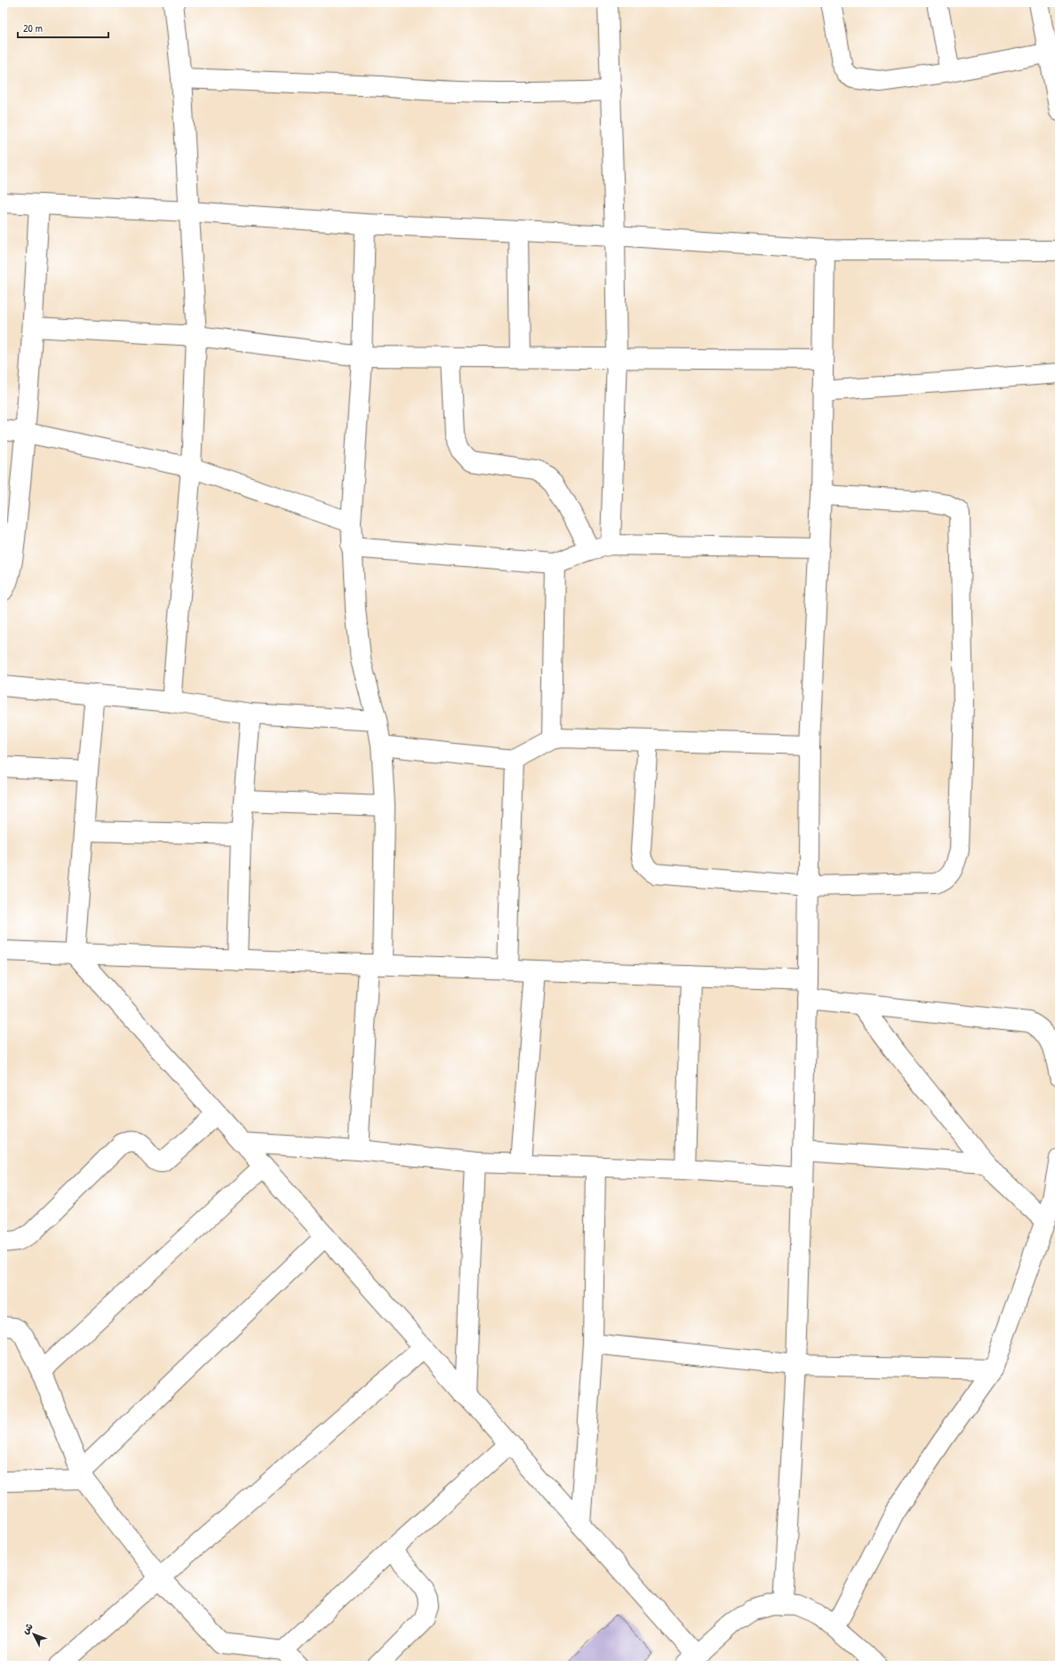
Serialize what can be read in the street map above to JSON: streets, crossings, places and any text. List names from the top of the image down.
{
  "scale_bar": "20 m",
  "north": "top left"
}
